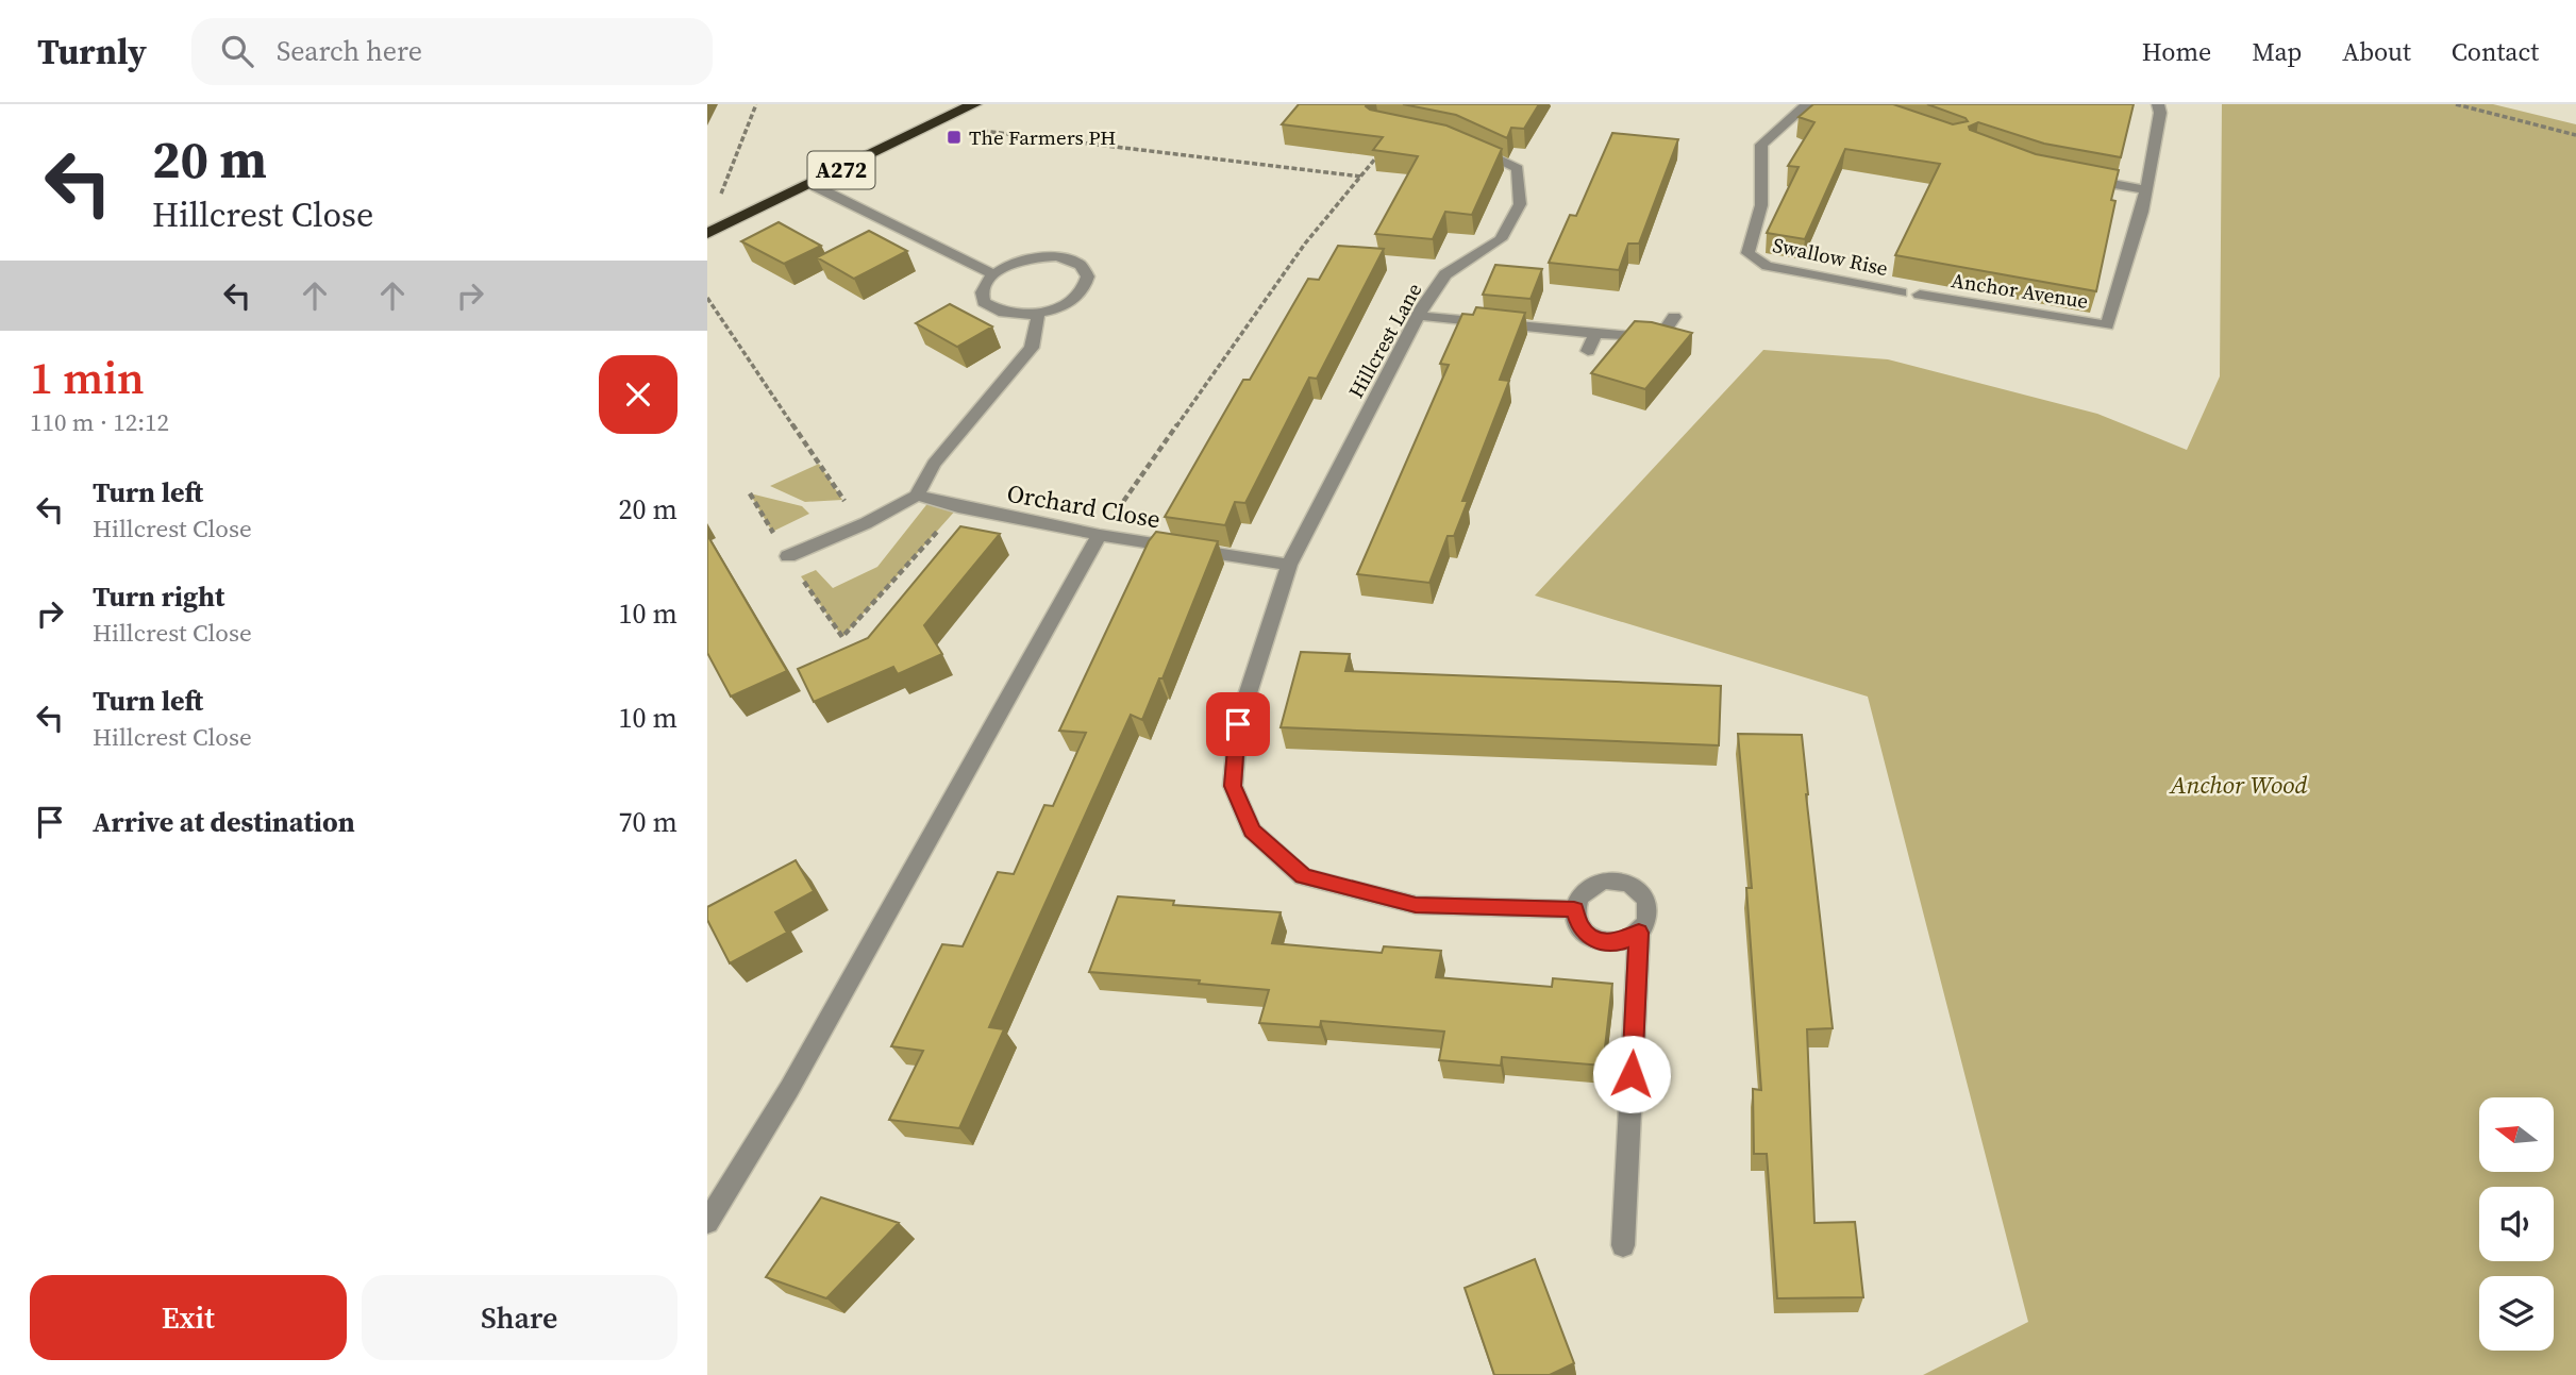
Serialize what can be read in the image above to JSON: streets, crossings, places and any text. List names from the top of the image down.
{
  "streets": {
    "highway": ["A272"],
    "street": [
      "Swallow Rise",
      "Anchor Avenue",
      "Hillcrest Lane",
      "Orchard Close"
    ]
  },
  "crossings": [
    ["Hillcrest Lane", "Orchard Close"]
  ],
  "parks": ["Anchor Wood"],
  "places": {
    "transit": ["The Farmers PH"]
  },
  "north": "left",
  "page": {
    "header": "Turnly",
    "search": "Search here",
    "nav": [
      "Home",
      "Map",
      "About",
      "Contact"
    ],
    "turn": ["20 m", "Hillcrest Close"],
    "heading": ["1 min", "110 m · 12:12"],
    "list": [
      {
        "name": "Turn left",
        "note": "Hillcrest Close",
        "value": "20 m"
      },
      {
        "name": "Turn right",
        "note": "Hillcrest Close",
        "value": "10 m"
      },
      {
        "name": "Turn left",
        "note": "Hillcrest Close",
        "value": "10 m"
      },
      {
        "name": "Arrive at destination",
        "value": "70 m"
      }
    ],
    "buttons": ["Exit", "Share"]
  }
}
